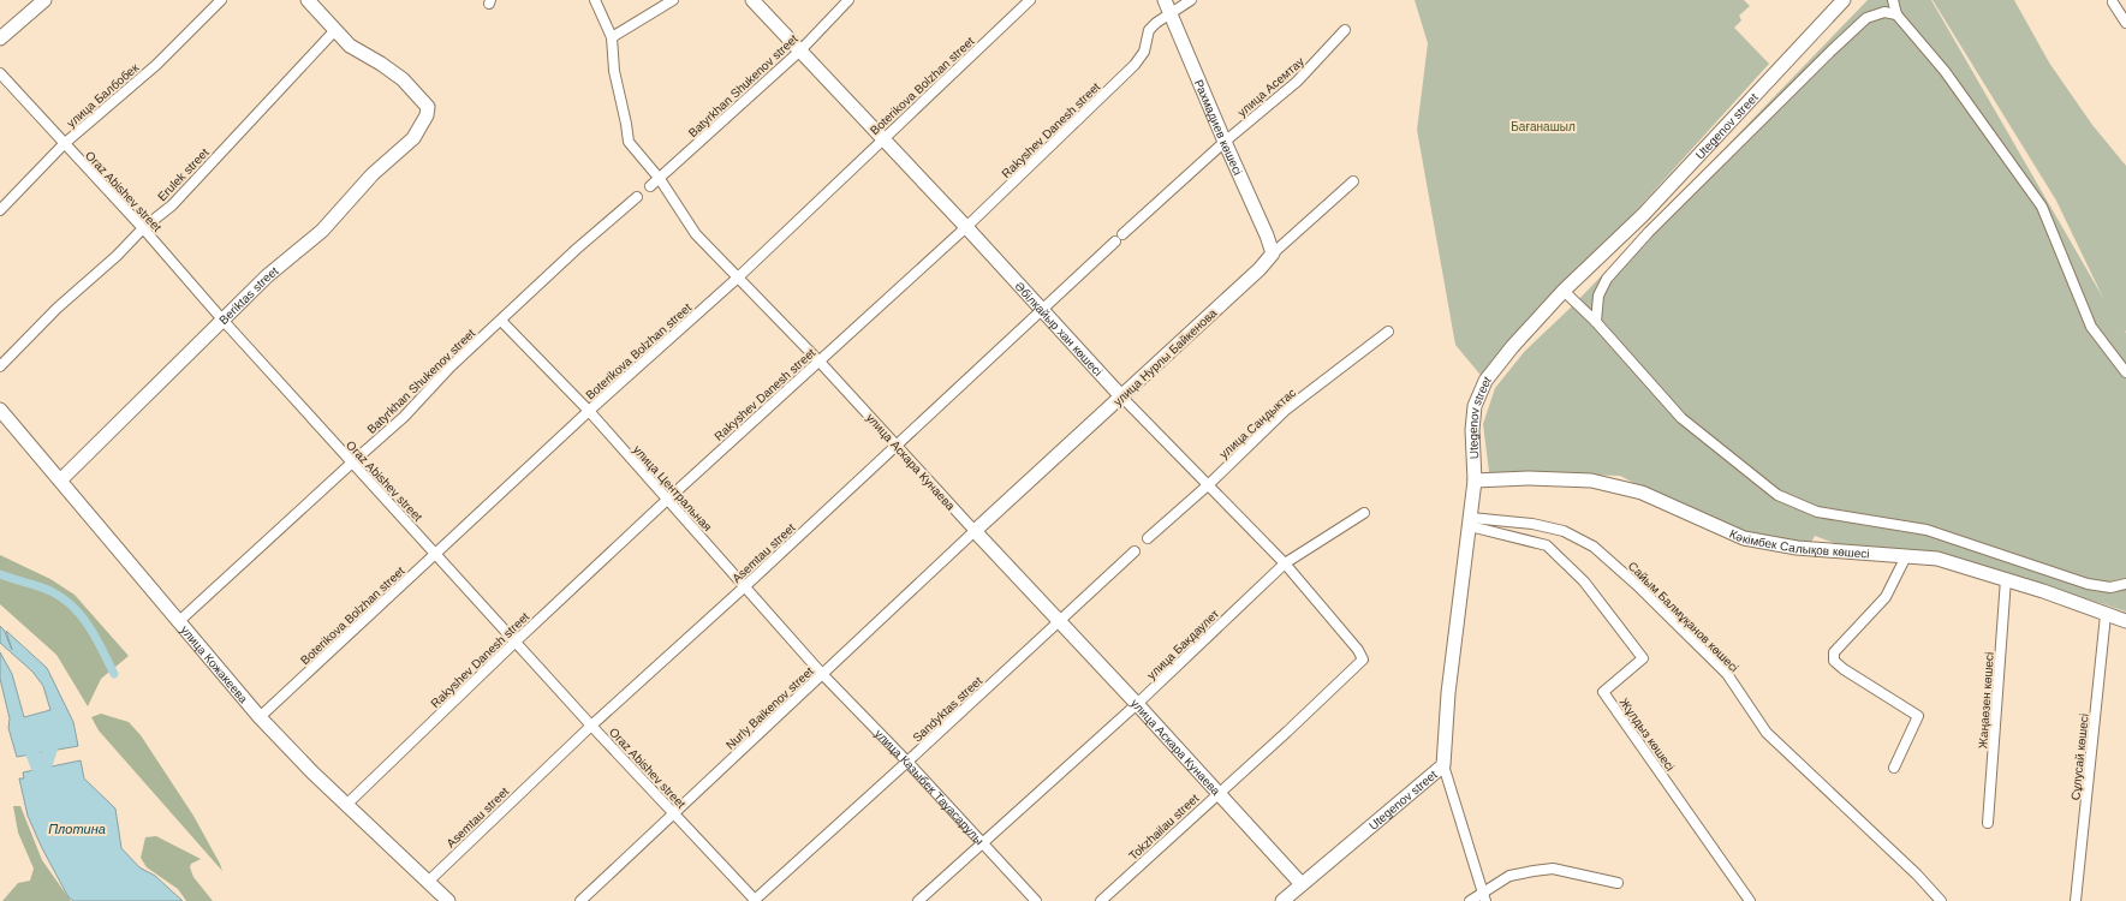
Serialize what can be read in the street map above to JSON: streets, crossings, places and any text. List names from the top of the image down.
{
  "streets": {
    "street": [
      "Batyrkhan Shukenov street",
      "Boterikova Bolzhan street",
      "улица Асемтау",
      "улица Балбобек",
      "Utegenov street",
      "Рахмадиев көшесі",
      "Rakyshev Danesh street",
      "Erulek street",
      "Oraz Abishev street",
      "Beriktas street",
      "Әбілқайыр хан көшесі",
      "улица Нурлы Байкенова",
      "улица Сандыктас",
      "улица Аскара Кунаева",
      "улица Центральная",
      "Кәкімбек Салықов көшесі",
      "Asemtau street",
      "Сайым Балмұқанов көшесі",
      "улица Бакдаулет",
      "улица Кожакеева",
      "Жаңаөзен көшесі",
      "Nurly Baikenov street",
      "Sandyktas street",
      "Жұлдыз көшесі",
      "Сұлусай көшесі",
      "улица Казыбек Тауасарулы",
      "Tokzhailau street"
    ]
  },
  "crossings": [
    ["Batyrkhan Shukenov street", "Oraz Abishev street"],
    ["Batyrkhan Shukenov street", "Әбілқайыр хан көшесі"],
    ["Batyrkhan Shukenov street", "улица Аскара Кунаева"],
    ["Batyrkhan Shukenov street", "улица Центральная"],
    ["Batyrkhan Shukenov street", "улица Кожакеева"],
    ["Boterikova Bolzhan street", "Oraz Abishev street"],
    ["Boterikova Bolzhan street", "Әбілқайыр хан көшесі"],
    ["Boterikova Bolzhan street", "улица Аскара Кунаева"],
    ["Boterikova Bolzhan street", "улица Центральная"],
    ["Boterikova Bolzhan street", "улица Кожакеева"],
    ["улица Асемтау", "Рахмадиев көшесі"],
    ["улица Асемтау", "Asemtau street"],
    ["улица Балбобек", "Oraz Abishev street"],
    ["Utegenov street", "улица Аскара Кунаева"],
    ["Utegenov street", "Кәкімбек Салықов көшесі"],
    ["Utegenov street", "Сайым Балмұқанов көшесі"],
    ["Utegenov street", "Жұлдыз көшесі"],
    ["Рахмадиев көшесі", "Rakyshev Danesh street"],
    ["Рахмадиев көшесі", "улица Нурлы Байкенова"],
    ["Rakyshev Danesh street", "Oraz Abishev street"],
    ["Rakyshev Danesh street", "Әбілқайыр хан көшесі"],
    ["Rakyshev Danesh street", "улица Аскара Кунаева"],
    ["Rakyshev Danesh street", "улица Центральная"],
    ["Rakyshev Danesh street", "улица Кожакеева"],
    ["Erulek street", "Oraz Abishev street"],
    ["Erulek street", "Beriktas street"],
    ["Oraz Abishev street", "Beriktas street"],
    ["Oraz Abishev street", "Asemtau street"],
    ["Oraz Abishev street", "Nurly Baikenov street"],
    ["Oraz Abishev street", "Sandyktas street"],
    ["Beriktas street", "улица Кожакеева"],
    ["Әбілқайыр хан көшесі", "улица Нурлы Байкенова"],
    ["Әбілқайыр хан көшесі", "улица Сандыктас"],
    ["Әбілқайыр хан көшесі", "Asemtau street"],
    ["Әбілқайыр хан көшесі", "улица Бакдаулет"],
    ["Әбілқайыр хан көшесі", "Tokzhailau street"],
    ["улица Нурлы Байкенова", "улица Аскара Кунаева"],
    ["улица Нурлы Байкенова", "Nurly Baikenov street"],
    ["улица Аскара Кунаева", "Asemtau street"],
    ["улица Аскара Кунаева", "улица Бакдаулет"],
    ["улица Аскара Кунаева", "Nurly Baikenov street"],
    ["улица Аскара Кунаева", "Sandyktas street"],
    ["улица Аскара Кунаева", "Tokzhailau street"],
    ["улица Центральная", "Asemtau street"],
    ["улица Центральная", "Nurly Baikenov street"],
    ["улица Центральная", "улица Казыбек Тауасарулы"],
    ["Кәкімбек Салықов көшесі", "Жаңаөзен көшесі"],
    ["Кәкімбек Салықов көшесі", "Сұлусай көшесі"],
    ["Asemtau street", "улица Кожакеева"],
    ["Сайым Балмұқанов көшесі", "Жұлдыз көшесі"],
    ["улица Бакдаулет", "улица Казыбек Тауасарулы"],
    ["Nurly Baikenov street", "улица Казыбек Тауасарулы"],
    ["Sandyktas street", "улица Казыбек Тауасарулы"]
  ],
  "water": ["Плотина"],
  "parks": ["Бағанашыл"]
}
